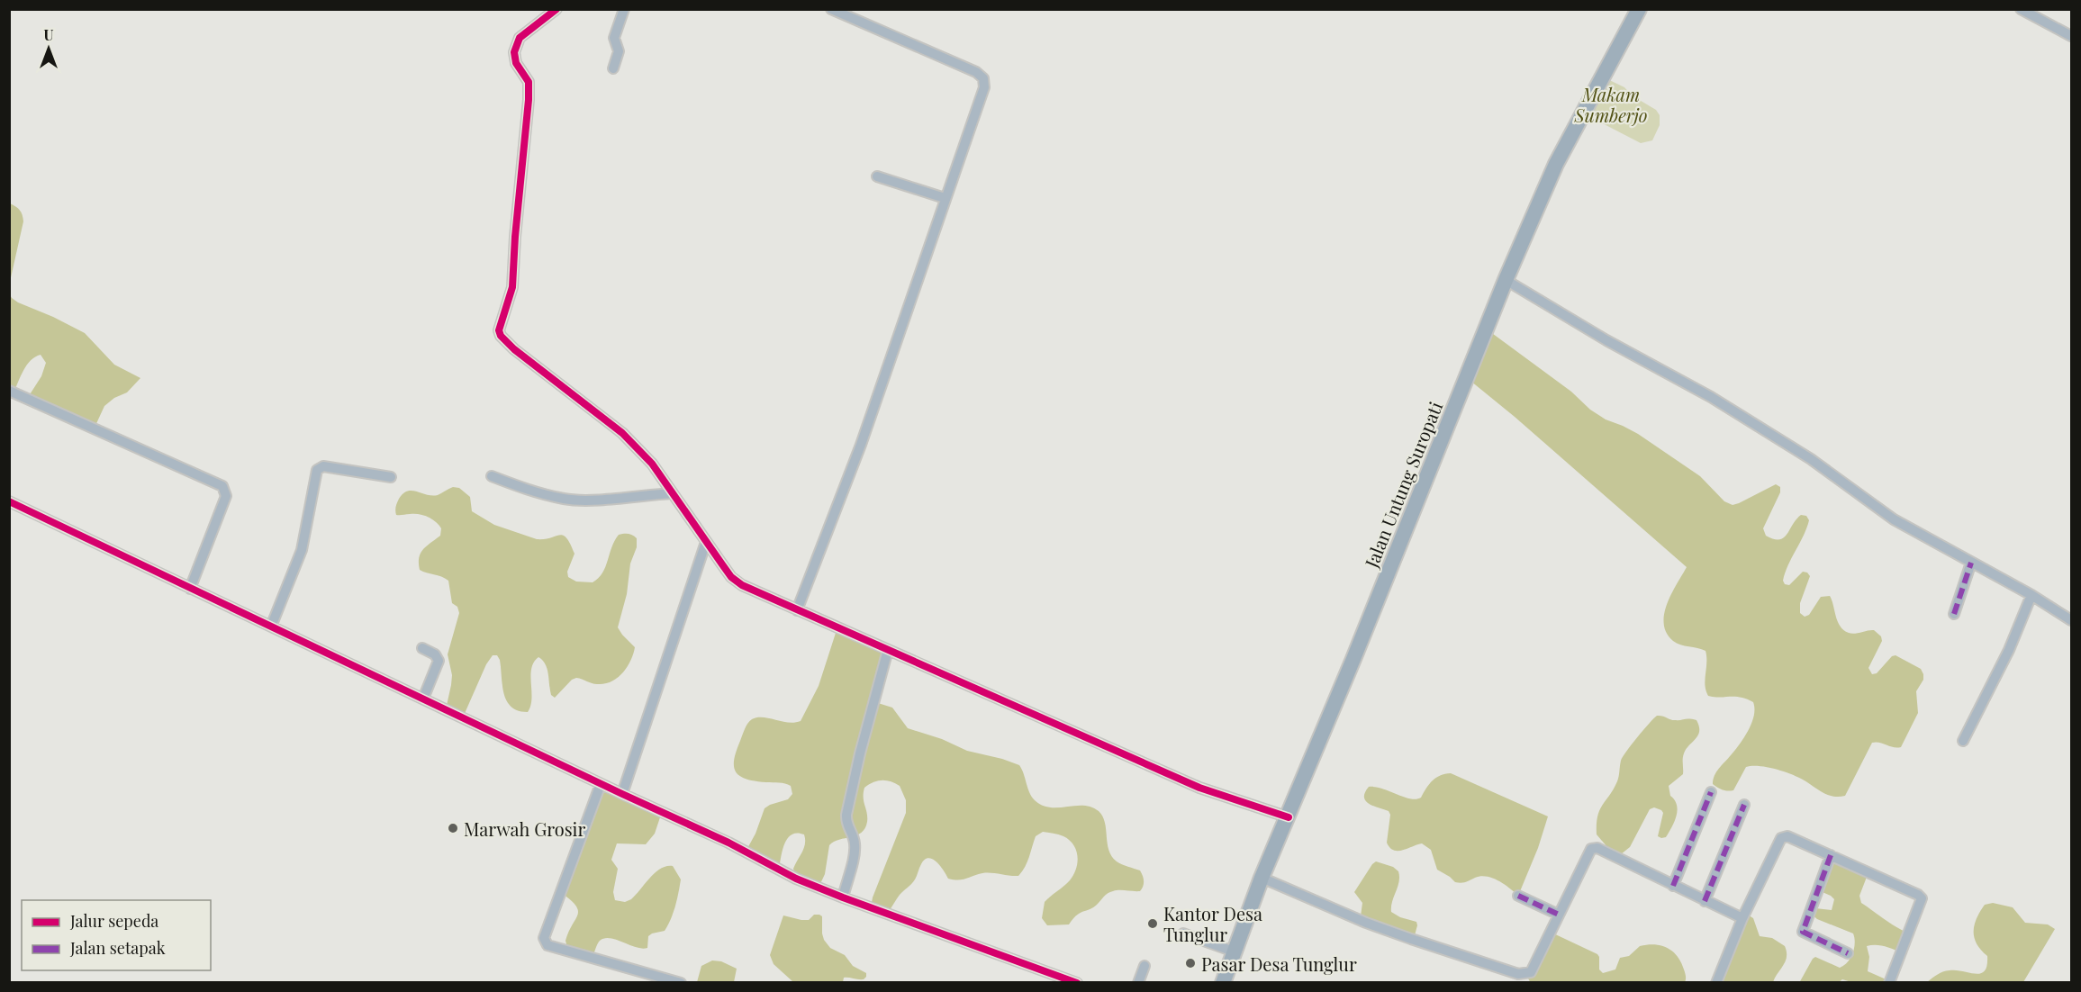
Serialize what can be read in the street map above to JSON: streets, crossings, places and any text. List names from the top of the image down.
{
  "streets": {
    "main road": ["Jalan Untung Suropati"]
  },
  "parks": ["Makam Sumberjo"],
  "places": ["Marwah Grosir", "Kantor Desa Tunglur", "Pasar Desa Tunglur"],
  "legend": ["Jalur sepeda", "Jalan setapak"],
  "north": "top"
}
